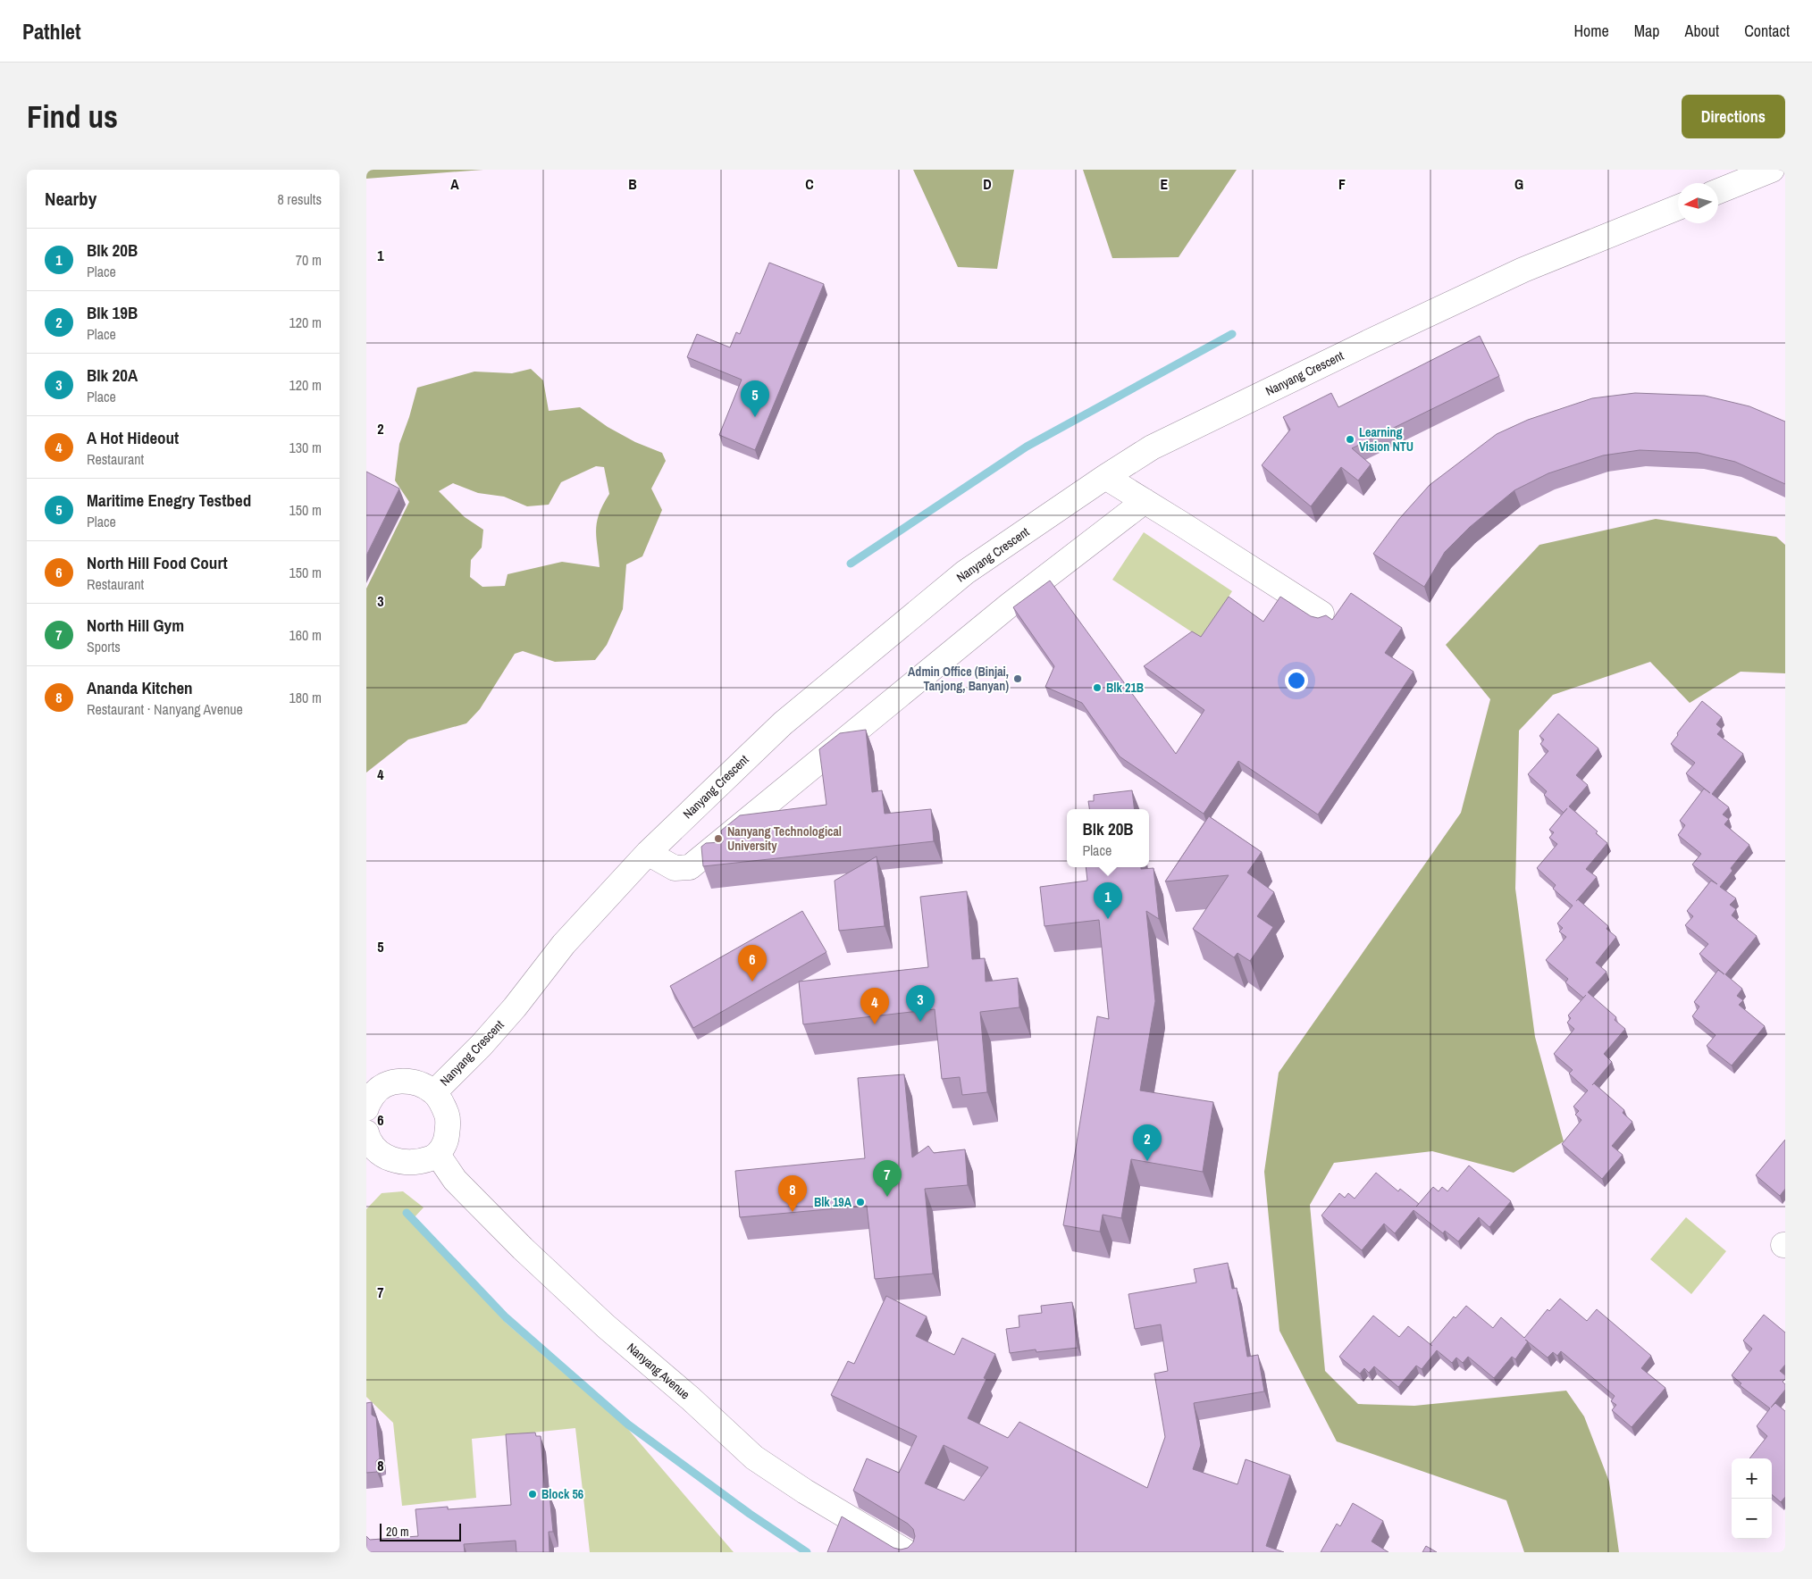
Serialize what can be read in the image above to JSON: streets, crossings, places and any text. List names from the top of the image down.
{
  "streets": {
    "street": ["Nanyang Crescent", "Nanyang Avenue"]
  },
  "places": [
    "Learning Vision NTU",
    "Admin Office (Binjai, Tanjong, Banyan)",
    "Blk 21B",
    "Nanyang Technological University",
    "Blk 19A",
    "Block 56"
  ],
  "scale_bar": "20 m",
  "north": "left",
  "page": {
    "header": "Pathlet",
    "nav": [
      "Home",
      "Map",
      "About",
      "Contact"
    ],
    "buttons": "Directions",
    "title": "Find us",
    "heading": ["Nearby", "8 results"],
    "list": [
      {
        "mark": "1",
        "name": "Blk 20B",
        "note": "Place",
        "value": "70 m"
      },
      {
        "mark": "2",
        "name": "Blk 19B",
        "note": "Place",
        "value": "120 m"
      },
      {
        "mark": "3",
        "name": "Blk 20A",
        "note": "Place",
        "value": "120 m"
      },
      {
        "mark": "4",
        "name": "A Hot Hideout",
        "note": "Restaurant",
        "value": "130 m"
      },
      {
        "mark": "5",
        "name": "Maritime Enegry Testbed",
        "note": "Place",
        "value": "150 m"
      },
      {
        "mark": "6",
        "name": "North Hill Food Court",
        "note": "Restaurant",
        "value": "150 m"
      },
      {
        "mark": "7",
        "name": "North Hill Gym",
        "note": "Sports",
        "value": "160 m"
      },
      {
        "mark": "8",
        "name": "Ananda Kitchen",
        "note": "Restaurant · Nanyang Avenue",
        "value": "180 m"
      }
    ],
    "pins": [
      "5",
      "1",
      "6",
      "3",
      "4",
      "2",
      "7",
      "8"
    ],
    "popup": ["Blk 20B", "Place"],
    "map_buttons": ["+", "−"],
    "scale": "20 m"
  },
  "grid": {
    "columns": [
      "A",
      "B",
      "C",
      "D",
      "E",
      "F",
      "G"
    ],
    "rows": [
      "1",
      "2",
      "3",
      "4",
      "5",
      "6",
      "7",
      "8"
    ]
  }
}
